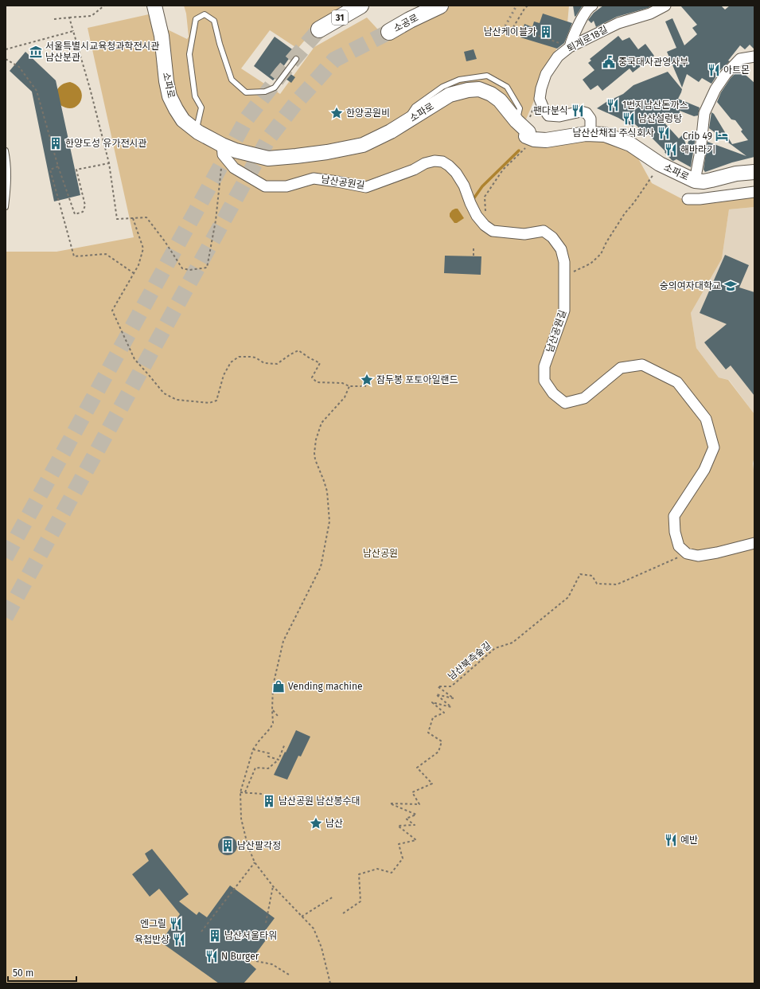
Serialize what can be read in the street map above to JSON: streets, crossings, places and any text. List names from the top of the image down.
{
  "streets": {
    "main road": ["31", "소공로"],
    "street": ["퇴계로18길", "소파로", "남산공원길"],
    "path": ["남산북측숲길"]
  },
  "crossings": [
    ["소파로", "남산공원길"],
    ["남산공원길", "남산북측숲길"]
  ],
  "parks": ["남산공원"],
  "places": {
    "building": [
      "남산케이블카",
      "한양도성 유가전시관",
      "남산공원 남산봉수대",
      "남산팔각정",
      "남산서울타워"
    ],
    "museum": ["서울특별시교육청과학전시관 남산분관"],
    "public building": ["중국대사관영사부"],
    "restaurant": [
      "아트몬",
      "1번지남산돈까스",
      "팬다분식",
      "남산설렁탕",
      "남산산채집 주식회사",
      "해바라기",
      "예반",
      "엔그릴",
      "육첩반상",
      "N Burger"
    ],
    "place": ["한양공원비", "잠두봉 포토아일랜드", "남산"],
    "hotel": ["Crib 49"],
    "school or university": ["숭의여자대학교"],
    "shop": ["Vending machine"]
  },
  "scale_bar": "50 m"
}
